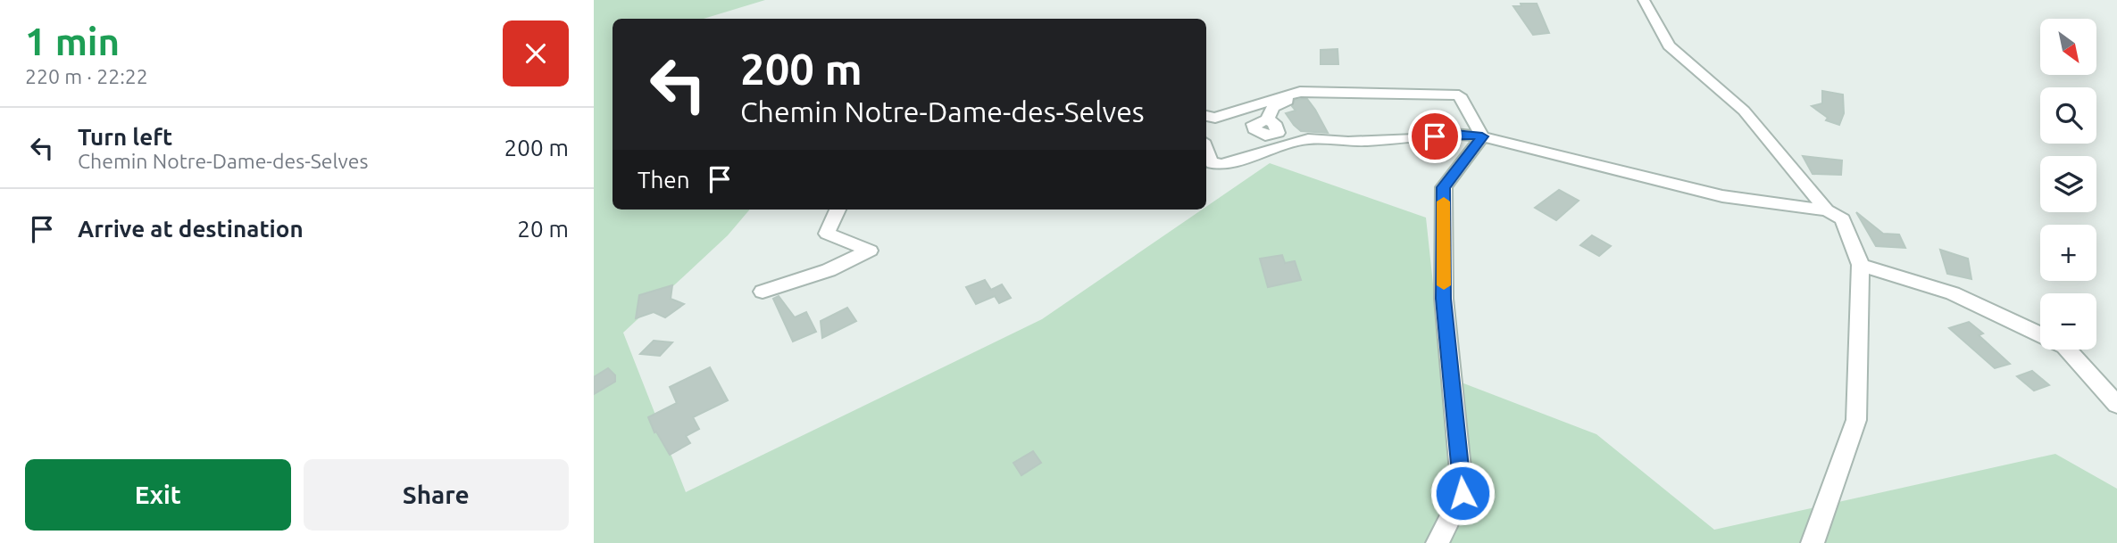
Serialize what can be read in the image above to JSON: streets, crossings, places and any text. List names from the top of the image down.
{
  "north": "bottom right",
  "page": {
    "heading": ["1 min", "220 m · 22:22"],
    "map_buttons": ["+", "−"],
    "turn": ["200 m", "Chemin Notre-Dame-des-Selves"],
    "list": [
      {
        "name": "Turn left",
        "note": "Chemin Notre-Dame-des-Selves",
        "value": "200 m"
      },
      {
        "name": "Arrive at destination",
        "value": "20 m"
      }
    ],
    "then": "Then",
    "buttons": ["Exit", "Share"]
  }
}
